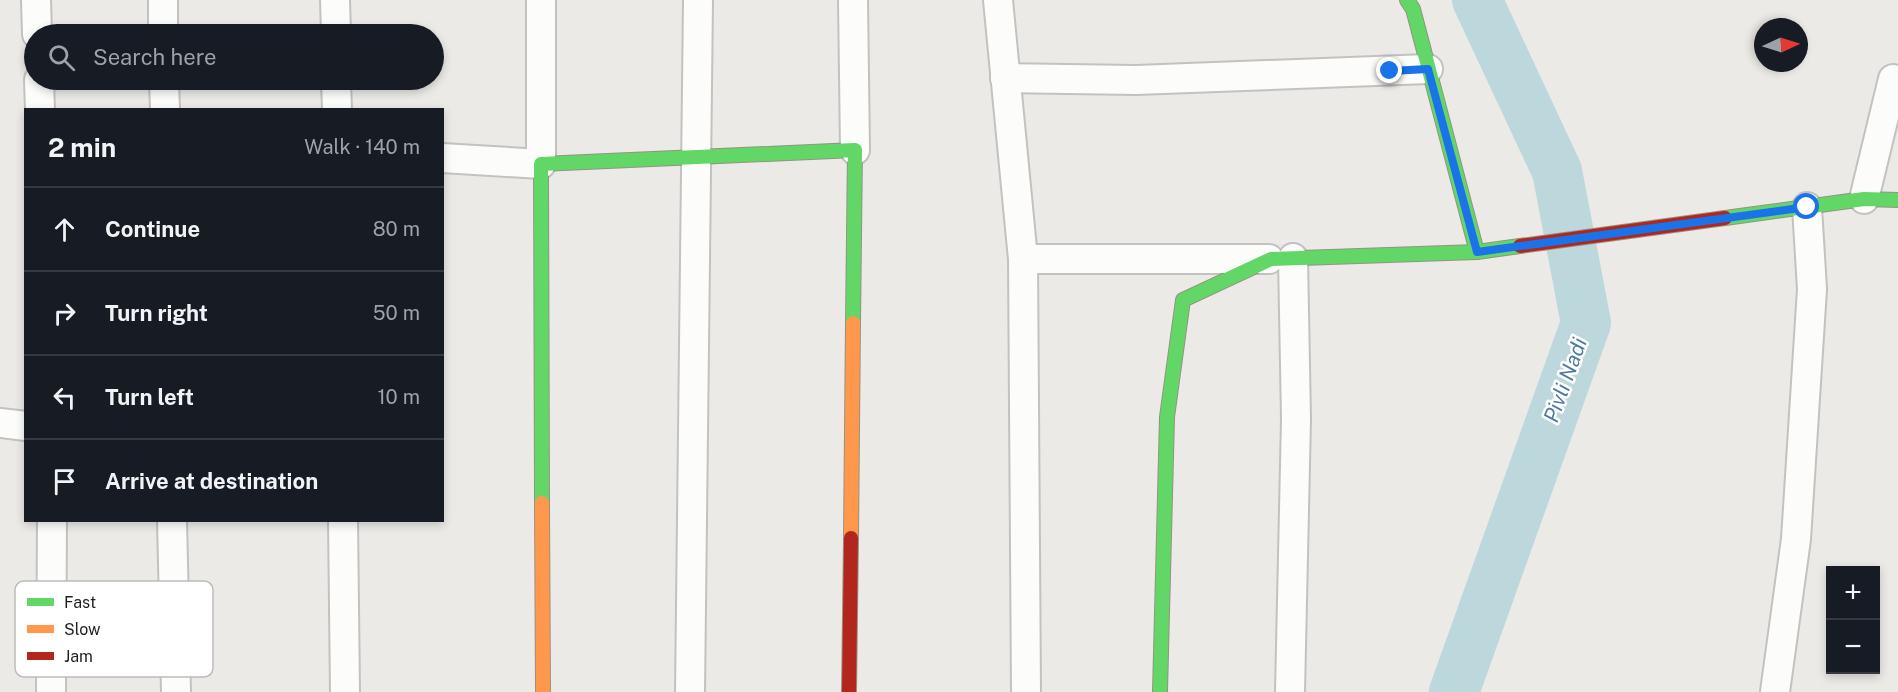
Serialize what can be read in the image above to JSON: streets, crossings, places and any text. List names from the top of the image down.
{
  "water": ["Pivli Nadi"],
  "legend": ["Fast", "Slow", "Jam"],
  "north": "right",
  "page": {
    "search": "Search here",
    "heading": ["2 min", "Walk · 140 m"],
    "list": [
      ["Continue", "80 m"],
      ["Turn right", "50 m"],
      ["Turn left", "10 m"],
      "Arrive at destination"
    ],
    "map_buttons": ["+", "−"]
  }
}
